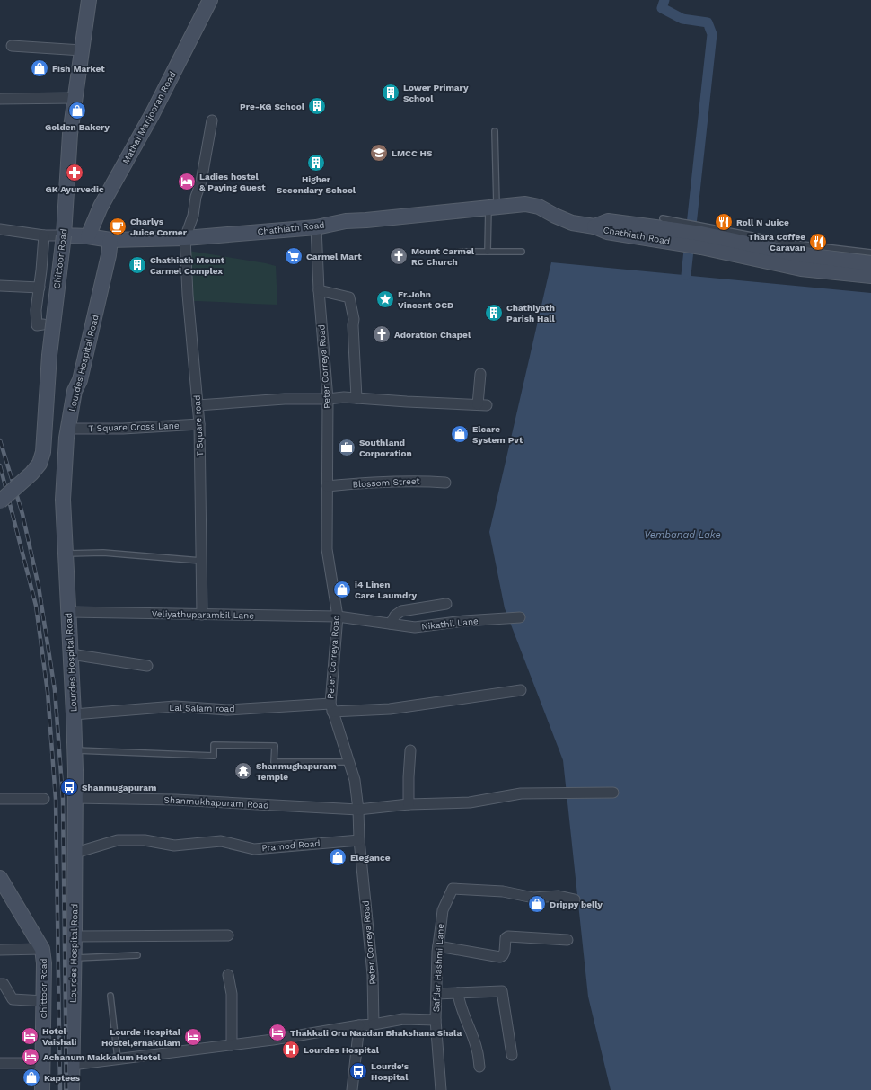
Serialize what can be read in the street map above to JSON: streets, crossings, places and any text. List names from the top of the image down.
{
  "streets": {
    "main road": [
      "Mathai Manjooran Road",
      "Chathiath Road",
      "Chittoor Road",
      "Lourdes Hospital Road"
    ],
    "street": [
      "Peter Correya Road",
      "T Square road",
      "T Square Cross Lane",
      "Blossom Street",
      "Veliyathuparambil Lane",
      "Nikathil Lane",
      "Lal Salam road",
      "Shanmukhapuram Road",
      "Pramod Road",
      "Safdar Hashmi Lane"
    ]
  },
  "crossings": [
    ["Mathai Manjooran Road", "Chathiath Road"],
    ["Chathiath Road", "Chittoor Road"],
    ["Chathiath Road", "Lourdes Hospital Road"],
    ["Chathiath Road", "Peter Correya Road"],
    ["Chathiath Road", "T Square road"],
    ["Lourdes Hospital Road", "T Square Cross Lane"],
    ["Lourdes Hospital Road", "Veliyathuparambil Lane"],
    ["Lourdes Hospital Road", "Lal Salam road"],
    ["Lourdes Hospital Road", "Shanmukhapuram Road"],
    ["Lourdes Hospital Road", "Pramod Road"],
    ["Peter Correya Road", "Blossom Street"],
    ["Peter Correya Road", "Veliyathuparambil Lane"],
    ["Peter Correya Road", "Nikathil Lane"],
    ["Peter Correya Road", "Lal Salam road"],
    ["Peter Correya Road", "Shanmukhapuram Road"],
    ["Peter Correya Road", "Pramod Road"],
    ["Peter Correya Road", "Safdar Hashmi Lane"],
    ["T Square road", "T Square Cross Lane"],
    ["T Square road", "Veliyathuparambil Lane"],
    ["Veliyathuparambil Lane", "Nikathil Lane"]
  ],
  "water": ["Vembanad Lake"],
  "places": {
    "shop": [
      "Fish Market",
      "Golden Bakery",
      "Elcare System Pvt",
      "i4 Linen Care Laumdry",
      "Elegance",
      "Drippy belly",
      "Kaptees"
    ],
    "building": [
      "Lower Primary School",
      "Pre-KG School",
      "Higher Secondary School",
      "Chathiath Mount Carmel Complex",
      "Chathiyath Parish Hall"
    ],
    "school or university": ["LMCC HS"],
    "pharmacy": ["GK Ayurvedic"],
    "hotel": [
      "Ladies hostel & Paying Guest",
      "Thakkali Oru Naadan Bhakshana Shala",
      "Hotel Vaishali",
      "Lourde Hospital Hostel,ernakulam",
      "Achanum Makkalum Hotel"
    ],
    "restaurant": ["Roll N Juice", "Thara Coffee Caravan"],
    "cafe": ["Charlys Juice Corner"],
    "supermarket": ["Carmel Mart"],
    "church": ["Mount Carmel RC Church", "Adoration Chapel"],
    "place": ["Fr.John Vincent OCD"],
    "office": ["Southland Corporation"],
    "temple": ["Shanmughapuram Temple"],
    "bus stop": ["Shanmugapuram", "Lourde's Hospital"],
    "hospital": ["Lourdes Hospital"]
  }
}
